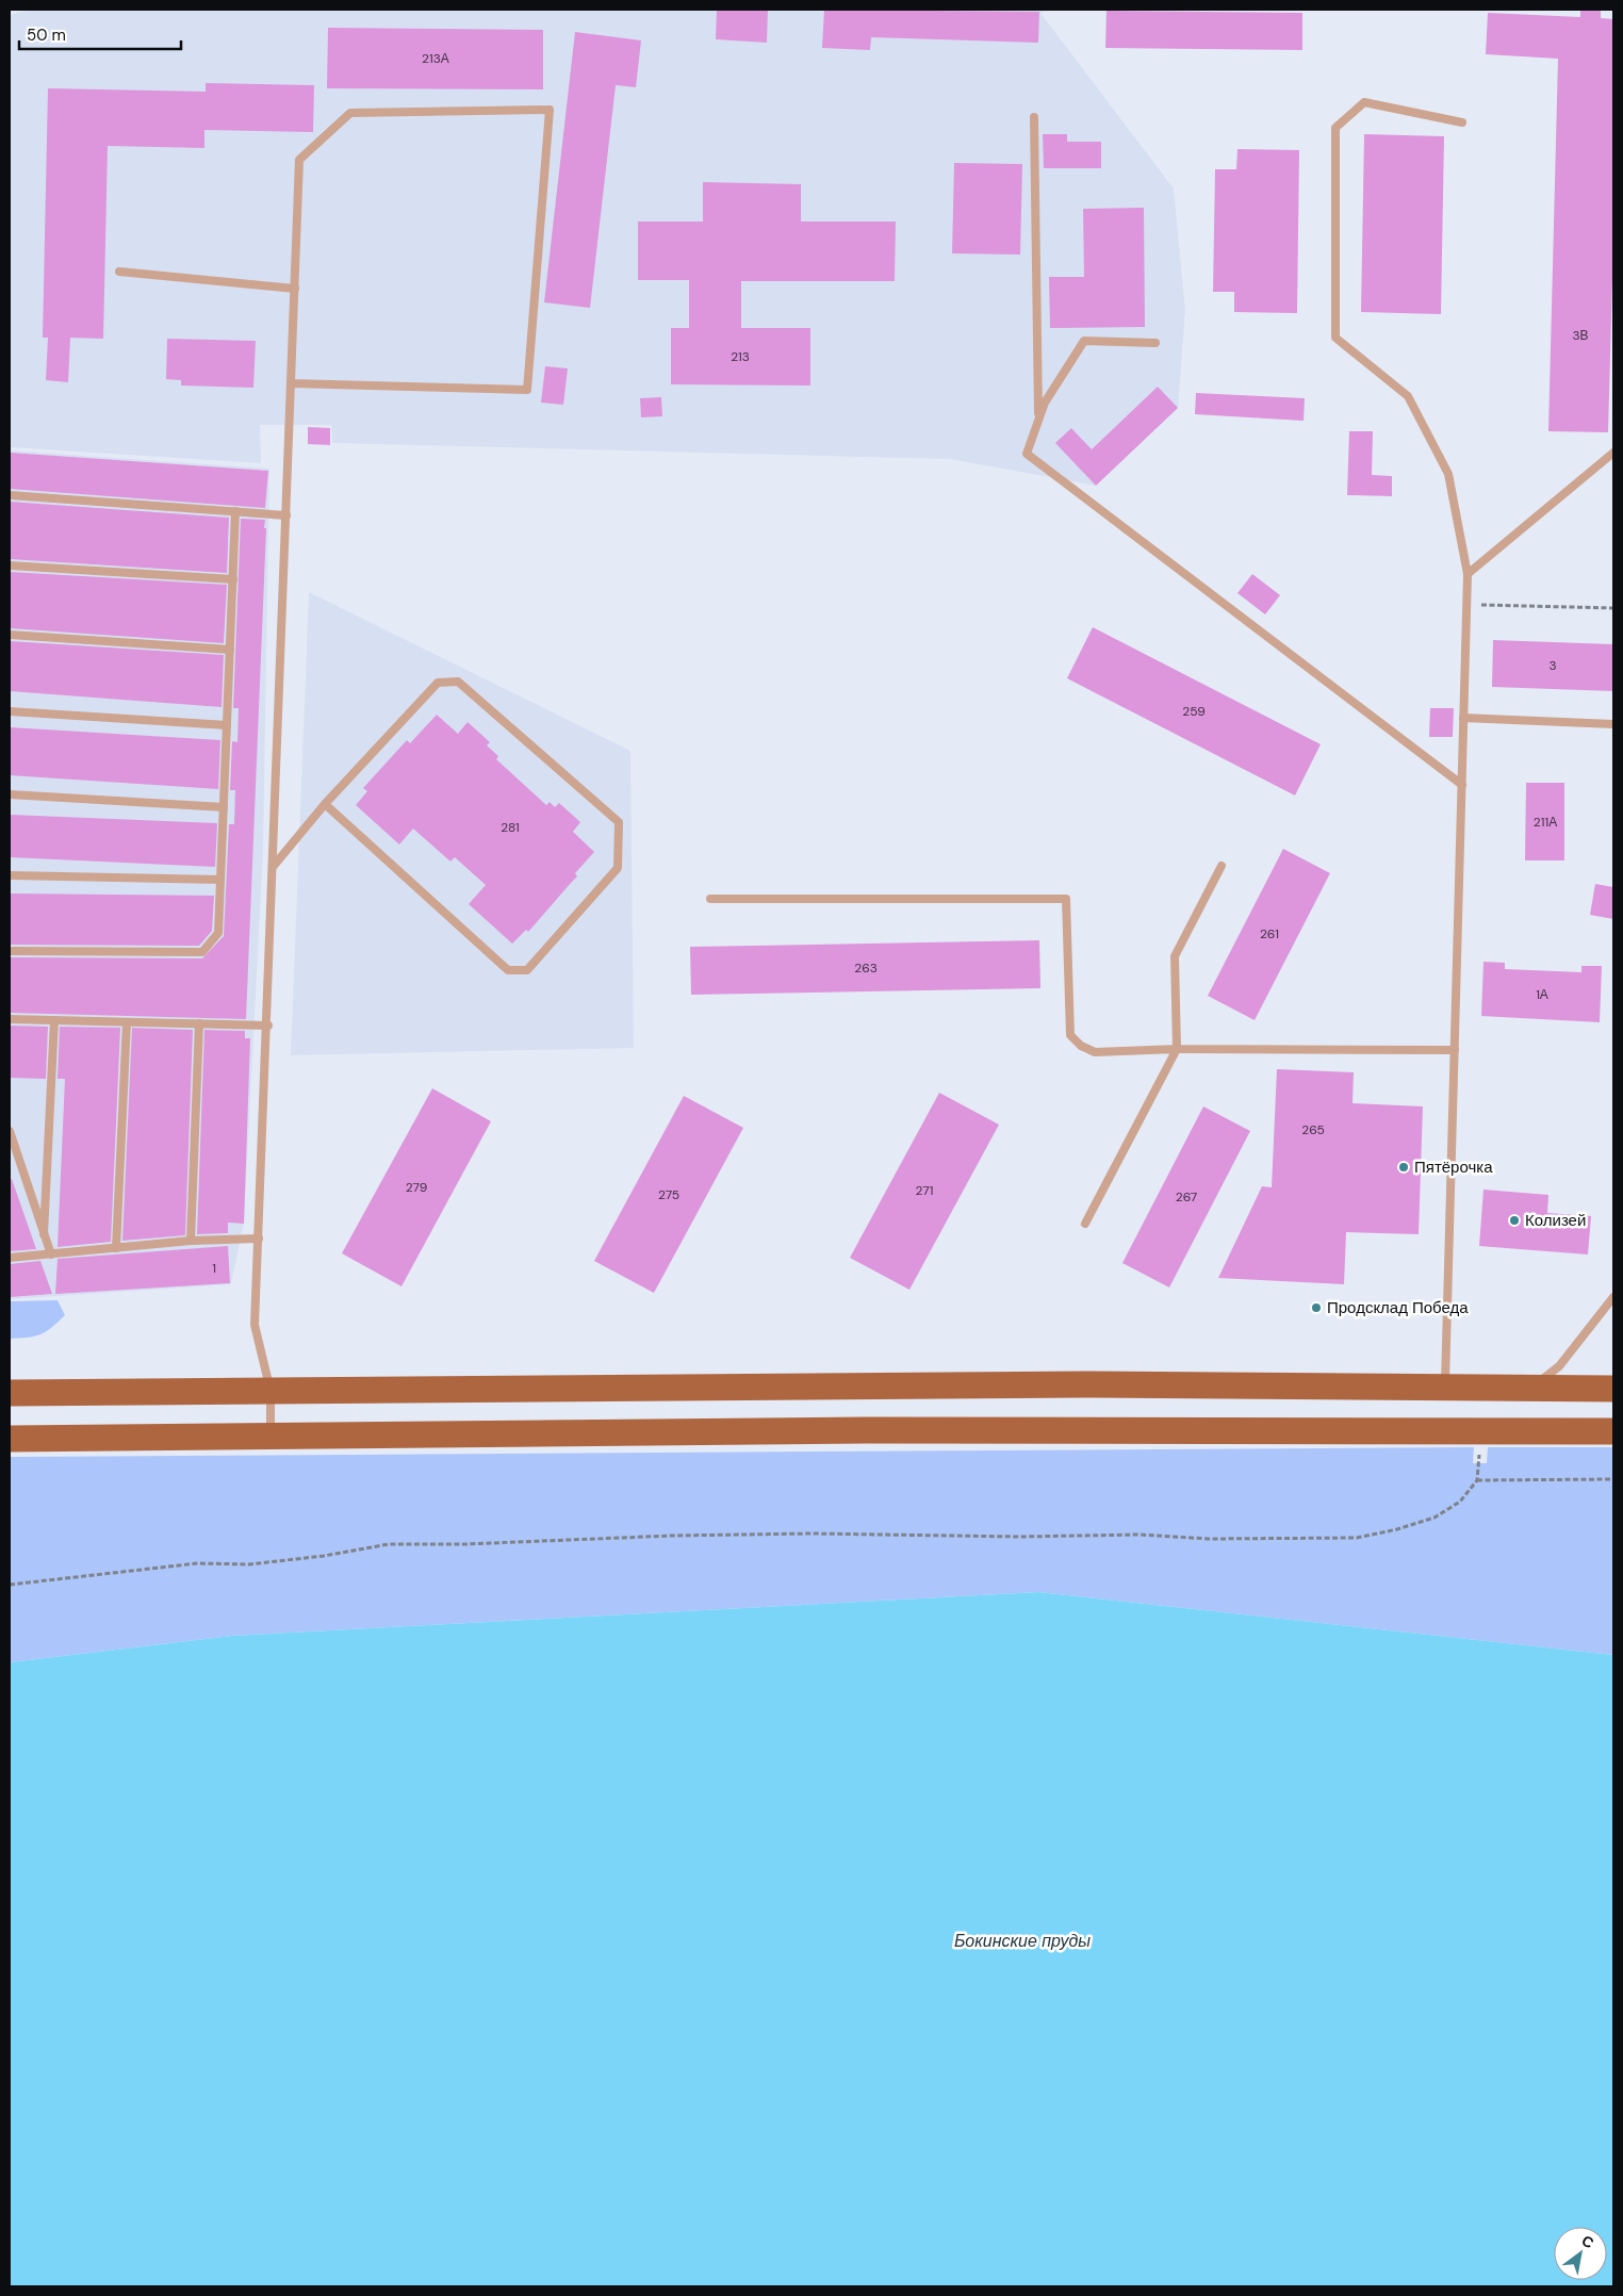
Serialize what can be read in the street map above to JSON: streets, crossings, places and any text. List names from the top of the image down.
{
  "water": ["Бокинские пруды"],
  "places": ["Пятёрочка", "Колизей", "Продсклад Победа"],
  "house_numbers": [
    "213А",
    "3В",
    "213",
    "3",
    "259",
    "211А",
    "281",
    "261",
    "263",
    "1А",
    "265",
    "279",
    "271",
    "275",
    "267",
    "1"
  ],
  "scale_bar": "50 m",
  "north": "top right"
}
